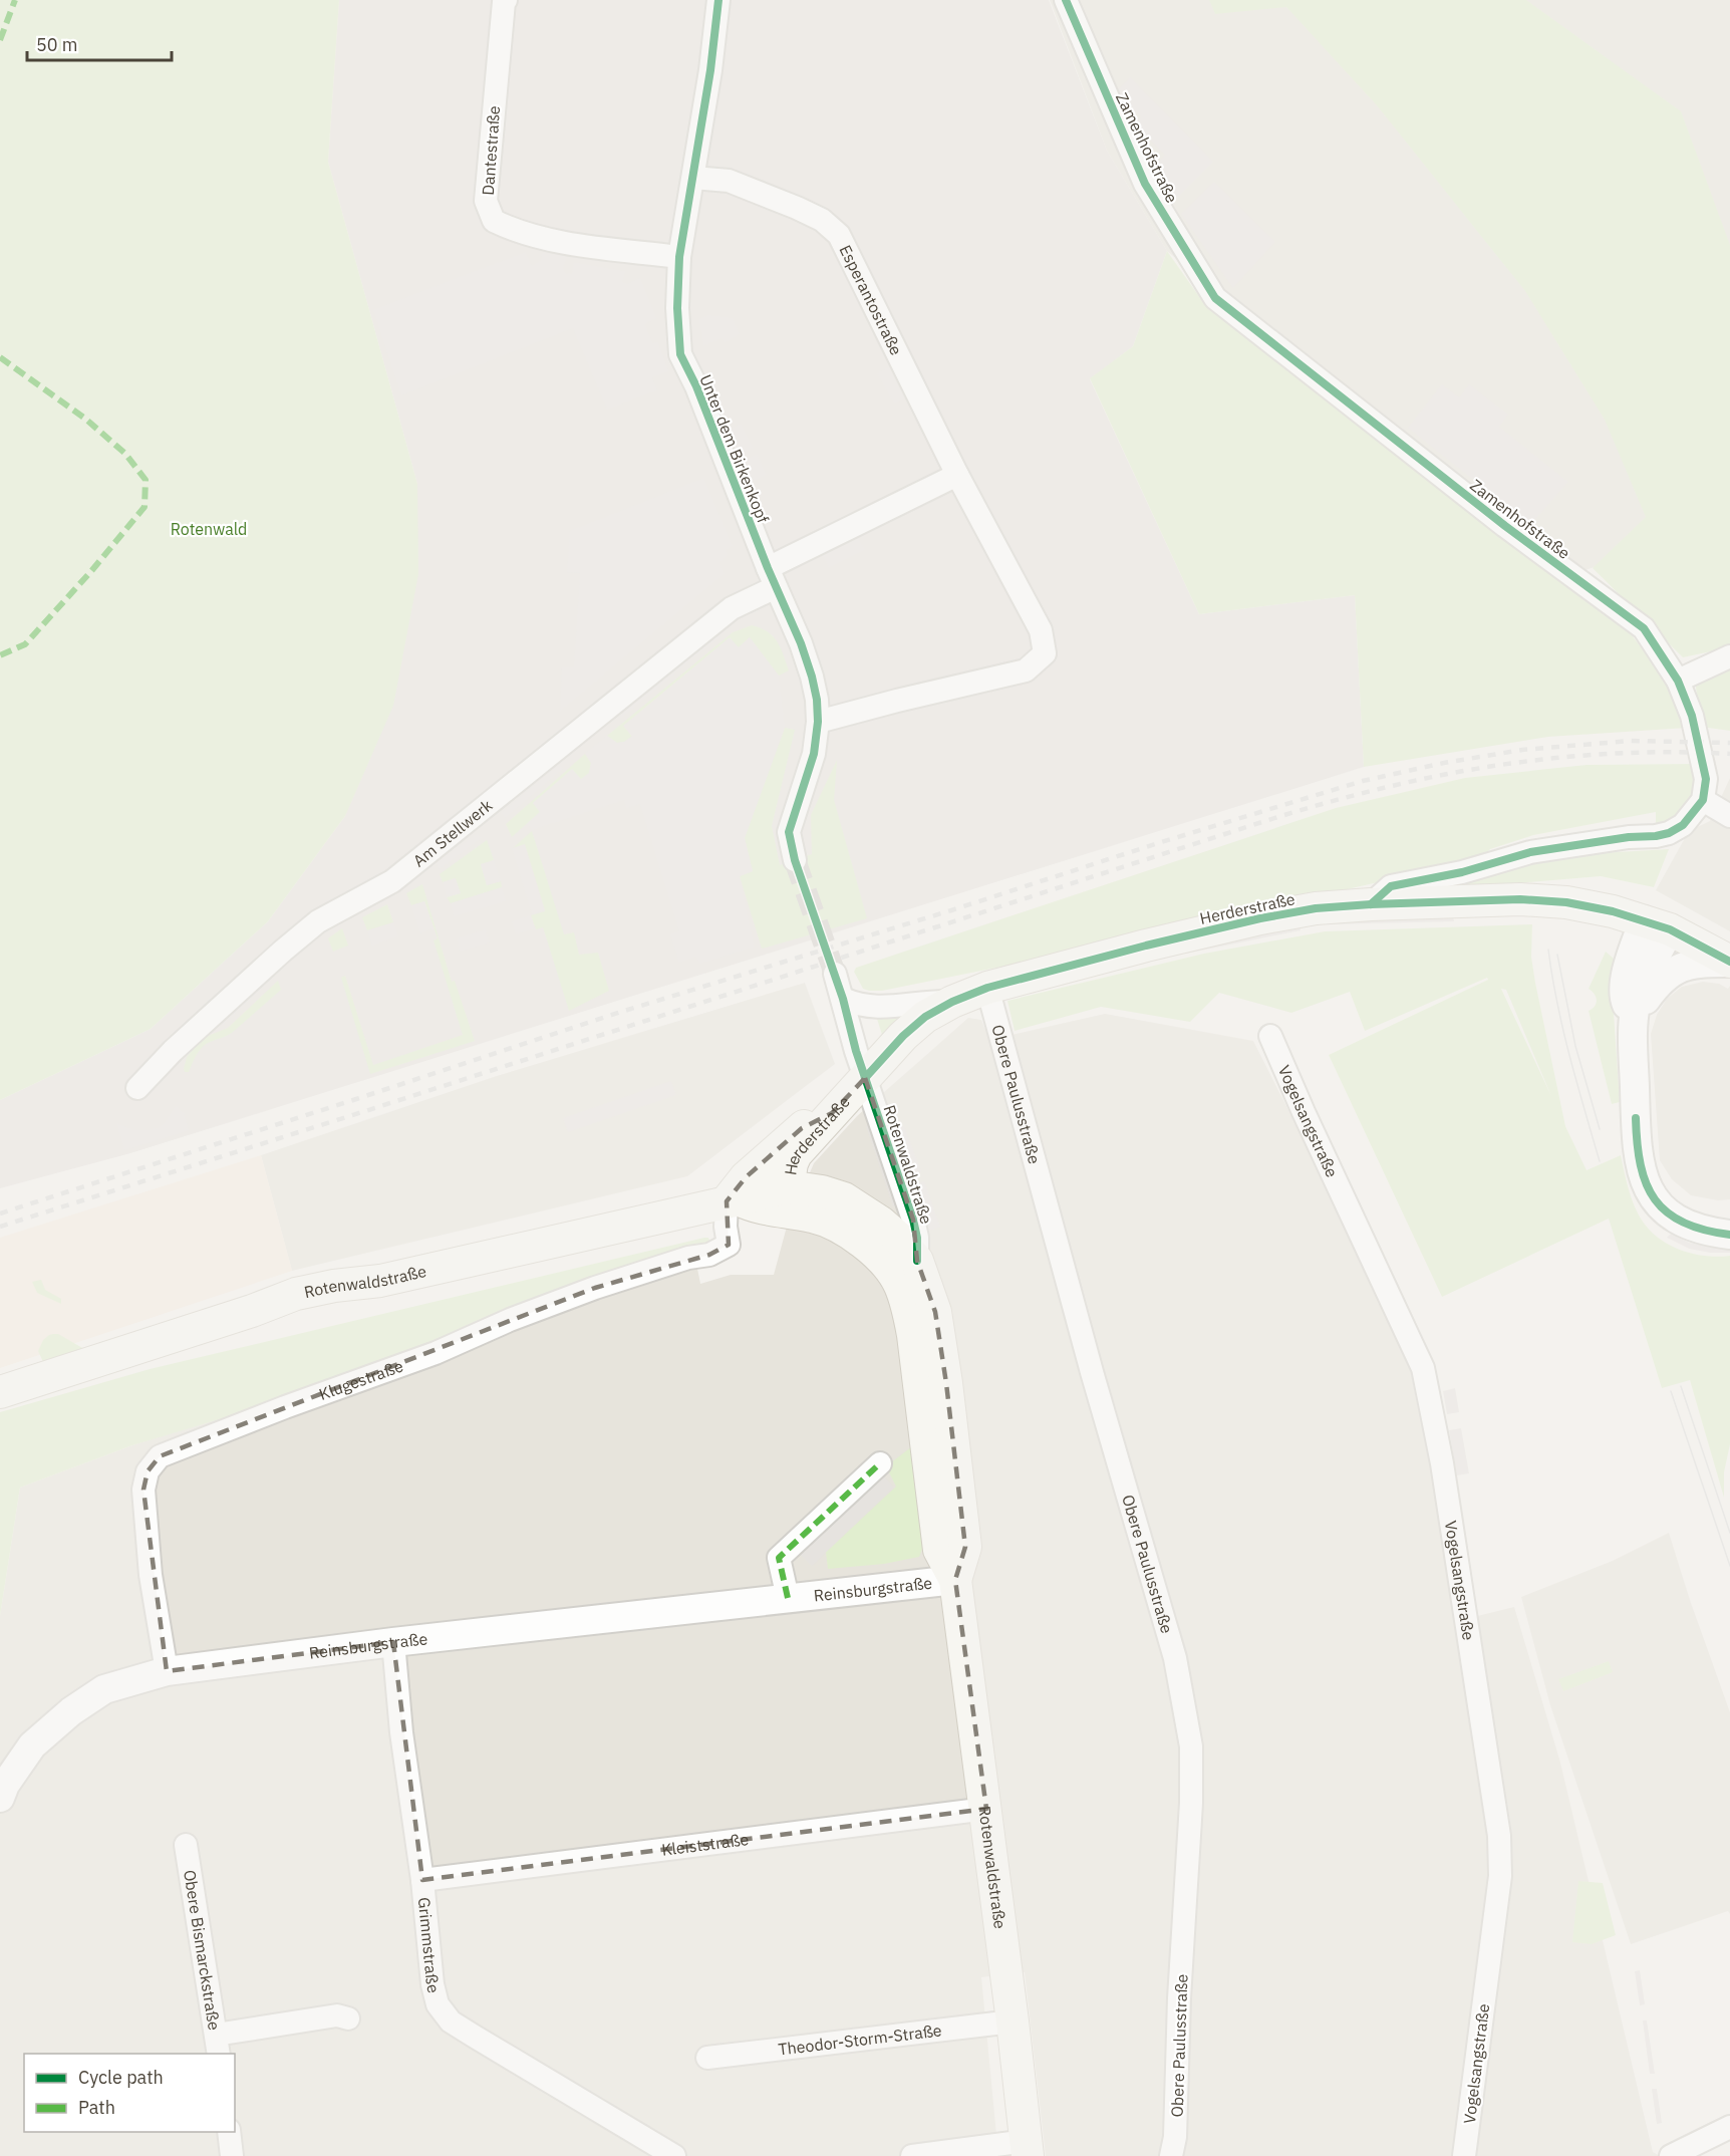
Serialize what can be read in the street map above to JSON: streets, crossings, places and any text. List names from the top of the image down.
{
  "streets": {
    "main road": ["Herderstraße", "Rotenwaldstraße"],
    "street": [
      "Zamenhofstraße",
      "Dantestraße",
      "Esperantostraße",
      "Unter dem Birkenkopf",
      "Am Stellwerk",
      "Obere Paulusstraße",
      "Vogelsangstraße",
      "Klugestraße",
      "Reinsburgstraße",
      "Kleiststraße",
      "Grimmstraße",
      "Obere Bismarckstraße",
      "Theodor-Storm-Straße"
    ]
  },
  "crossings": [
    ["Dantestraße", "Unter dem Birkenkopf"],
    ["Esperantostraße", "Unter dem Birkenkopf"],
    ["Unter dem Birkenkopf", "Am Stellwerk"],
    ["Herderstraße", "Obere Paulusstraße"],
    ["Herderstraße", "Rotenwaldstraße"],
    ["Rotenwaldstraße", "Klugestraße"],
    ["Rotenwaldstraße", "Reinsburgstraße"],
    ["Rotenwaldstraße", "Kleiststraße"],
    ["Rotenwaldstraße", "Theodor-Storm-Straße"],
    ["Klugestraße", "Reinsburgstraße"],
    ["Reinsburgstraße", "Grimmstraße"],
    ["Kleiststraße", "Grimmstraße"]
  ],
  "parks": ["Rotenwald"],
  "legend": ["Cycle path", "Path"],
  "scale_bar": "50 m"
}
